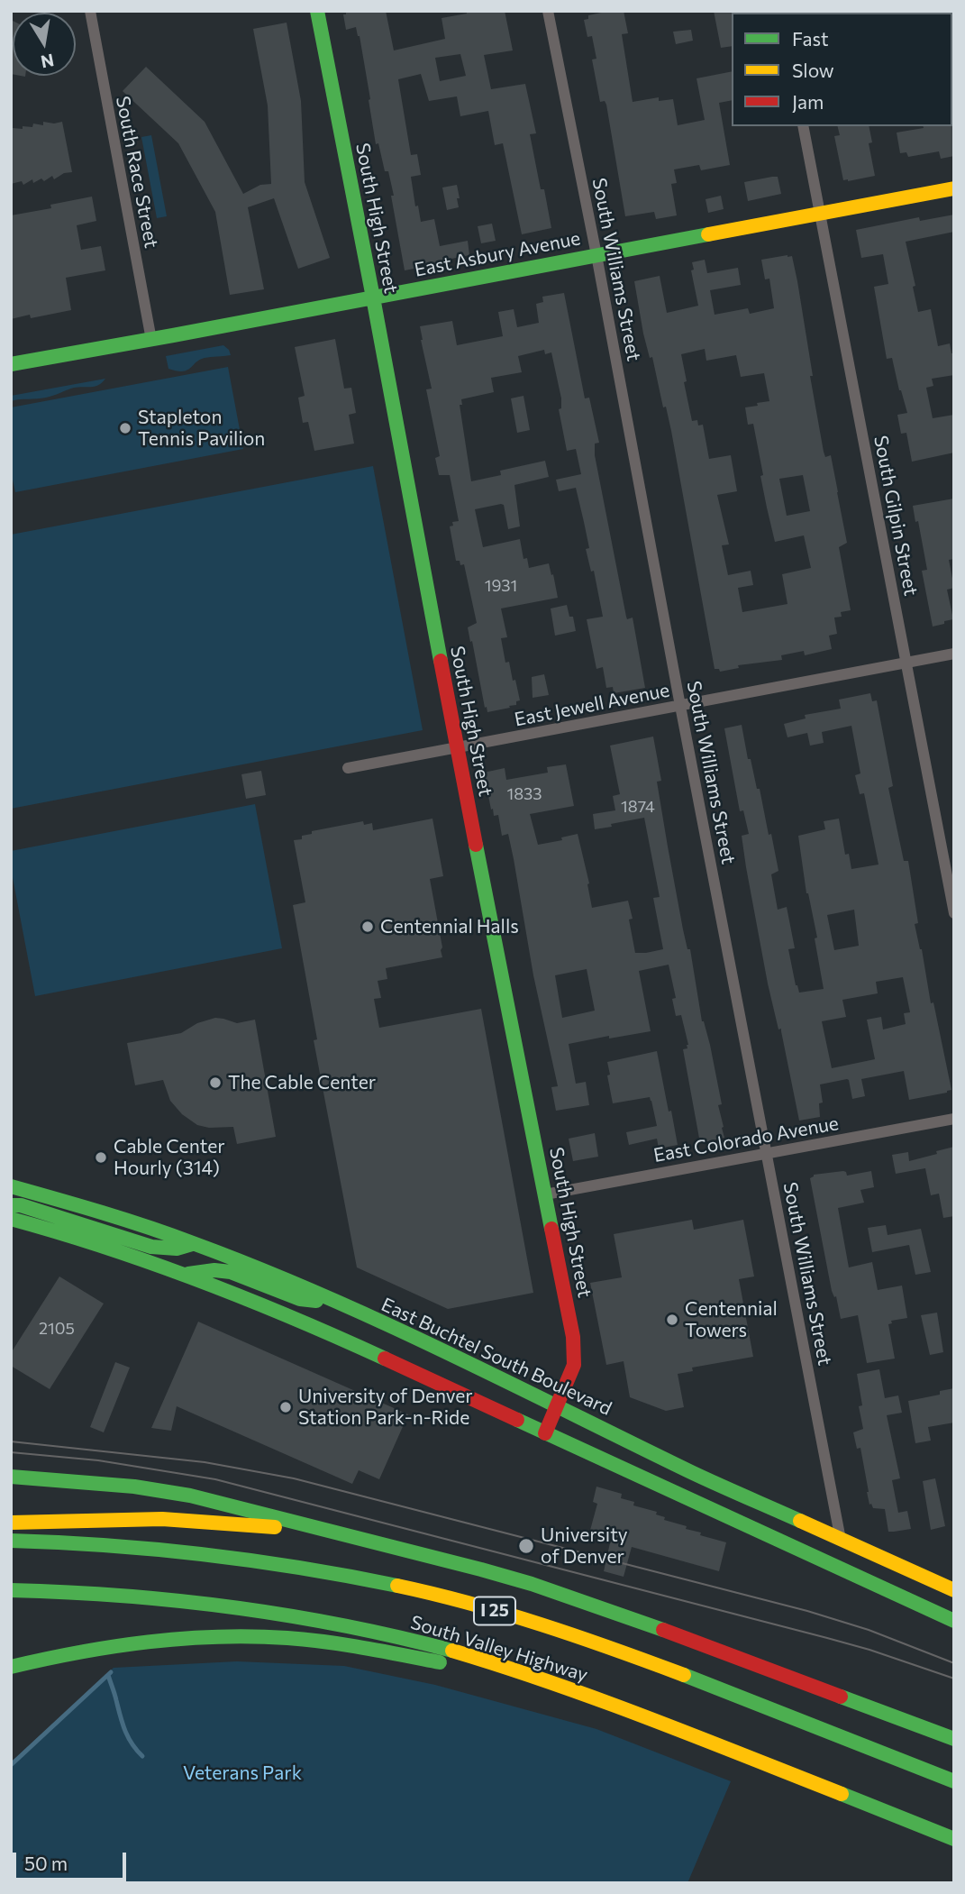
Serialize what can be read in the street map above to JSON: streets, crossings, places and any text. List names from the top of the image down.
{
  "streets": {
    "main road": [
      "South High Street",
      "East Asbury Avenue",
      "East Buchtel South Boulevard",
      "I 25",
      "South Valley Highway"
    ],
    "street": [
      "South Race Street",
      "South Williams Street",
      "South Gilpin Street",
      "East Jewell Avenue",
      "East Colorado Avenue"
    ]
  },
  "crossings": [
    ["South Race Street", "East Asbury Avenue"],
    ["South High Street", "East Asbury Avenue"],
    ["South High Street", "East Jewell Avenue"],
    ["South High Street", "East Colorado Avenue"],
    ["South High Street", "East Buchtel South Boulevard"],
    ["East Asbury Avenue", "South Williams Street"],
    ["East Asbury Avenue", "South Gilpin Street"],
    ["South Williams Street", "East Jewell Avenue"],
    ["South Williams Street", "East Colorado Avenue"],
    ["South Williams Street", "East Buchtel South Boulevard"],
    ["South Gilpin Street", "East Jewell Avenue"]
  ],
  "parks": ["Veterans Park"],
  "places": [
    "Stapleton Tennis Pavilion",
    "Centennial Halls",
    "The Cable Center",
    "Cable Center Hourly (314)",
    "Centennial Towers",
    "University of Denver Station Park-n-Ride",
    "University of Denver"
  ],
  "house_numbers": [
    "1931",
    "1833",
    "1874",
    "2105"
  ],
  "legend": ["Fast", "Slow", "Jam"],
  "scale_bar": "50 m",
  "north": "bottom"
}
